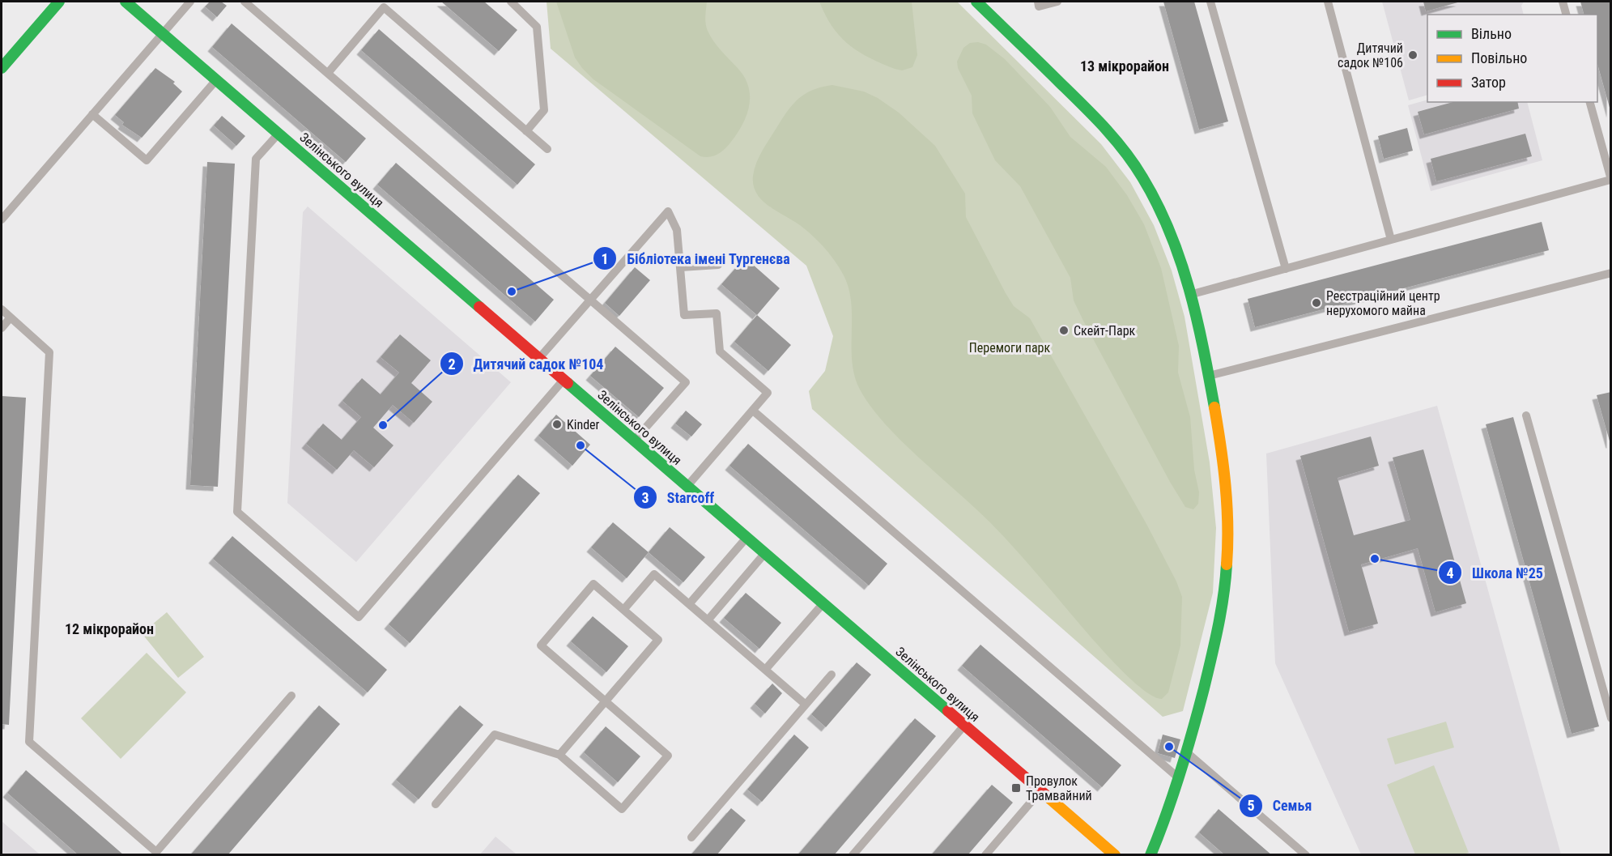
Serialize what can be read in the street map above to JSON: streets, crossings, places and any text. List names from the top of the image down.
{
  "streets": {
    "street": ["Зелінського вулиця"]
  },
  "districts": ["13 мікрорайон", "12 мікрорайон"],
  "parks": ["Перемоги парк"],
  "places": {
    "other": [
      "Дитячий садок №106",
      "Бібліотека імені Тургенєва",
      "Реєстраційний центр нерухомого майна",
      "Скейт-Парк",
      "Kinder",
      "Дитячий садок №104",
      "Starcoff",
      "Школа №25",
      "Семья"
    ],
    "transit": ["Провулок Трамвайний"]
  },
  "legend": ["Вільно", "Повільно", "Затор"]
}
